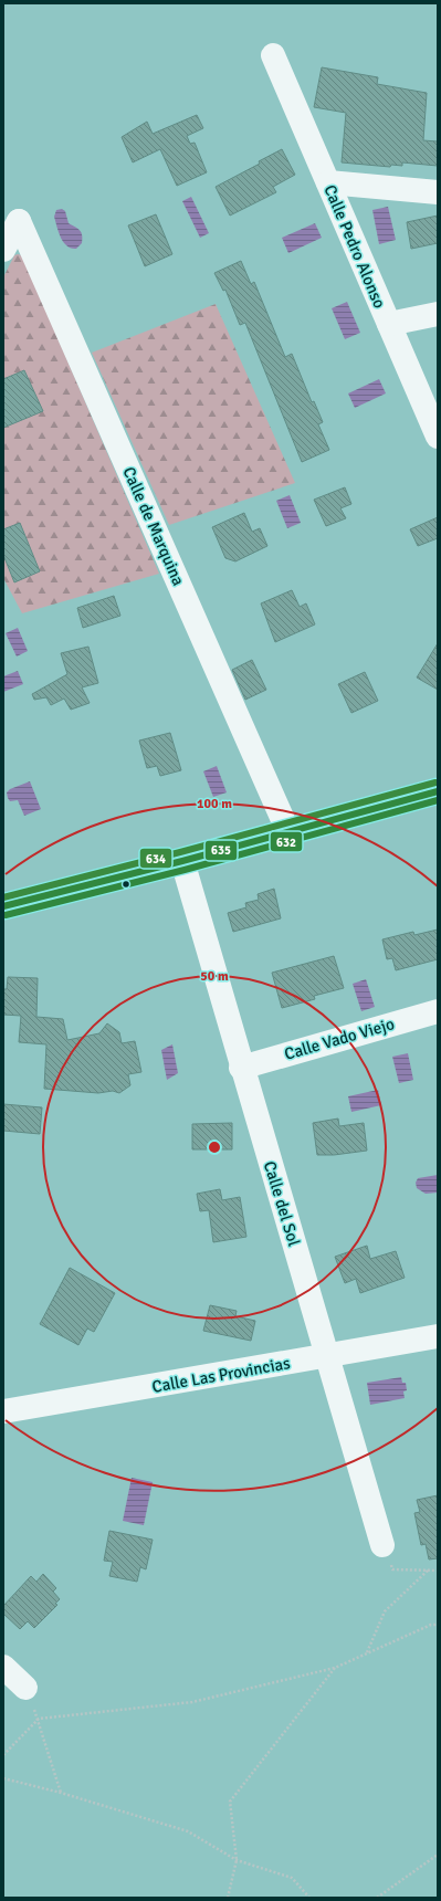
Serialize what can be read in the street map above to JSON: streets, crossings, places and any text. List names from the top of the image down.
{
  "streets": {
    "street": [
      "Calle Pedro Alonso",
      "Calle de Marquina",
      "Calle Vado Viejo",
      "Calle del Sol",
      "Calle Las Provincias"
    ]
  },
  "crossings": [
    ["Calle Vado Viejo", "Calle del Sol"],
    ["Calle del Sol", "Calle Las Provincias"]
  ],
  "lines": ["transit line 634", "transit line 635", "transit line 632"],
  "rings": ["100 m", "50 m"]
}
